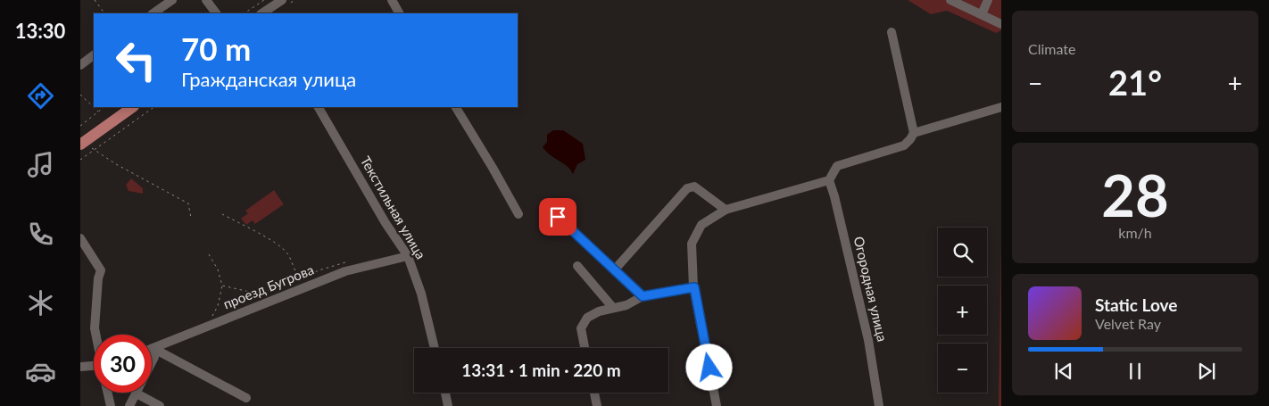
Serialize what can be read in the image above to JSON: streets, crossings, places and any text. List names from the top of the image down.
{
  "streets": {
    "street": ["Текстильная улица", "проезд Бугрова", "Огородная улица"]
  },
  "crossings": [
    ["Текстильная улица", "проезд Бугрова"]
  ],
  "page": {
    "tabs": "13:30",
    "tile": [
      "Climate",
      ["28", "km/h"]
    ],
    "turn": ["70 m", "Гражданская улица"],
    "heat": ["−", "21°", "+"],
    "map_buttons": ["+", "−"],
    "song": ["Static Love", "Velvet Ray"],
    "limit": "30",
    "trip": "13:31 · 1 min · 220 m"
  }
}
